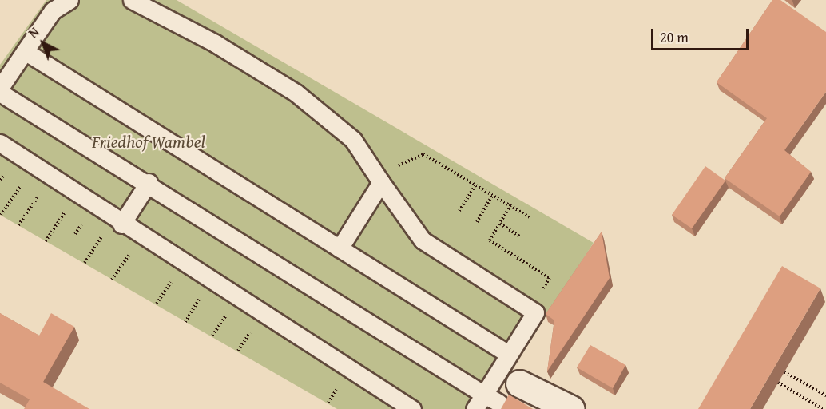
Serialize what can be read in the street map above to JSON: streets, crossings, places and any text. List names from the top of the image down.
{
  "parks": ["Friedhof Wambel"],
  "scale_bar": "20 m",
  "north": "top left"
}
